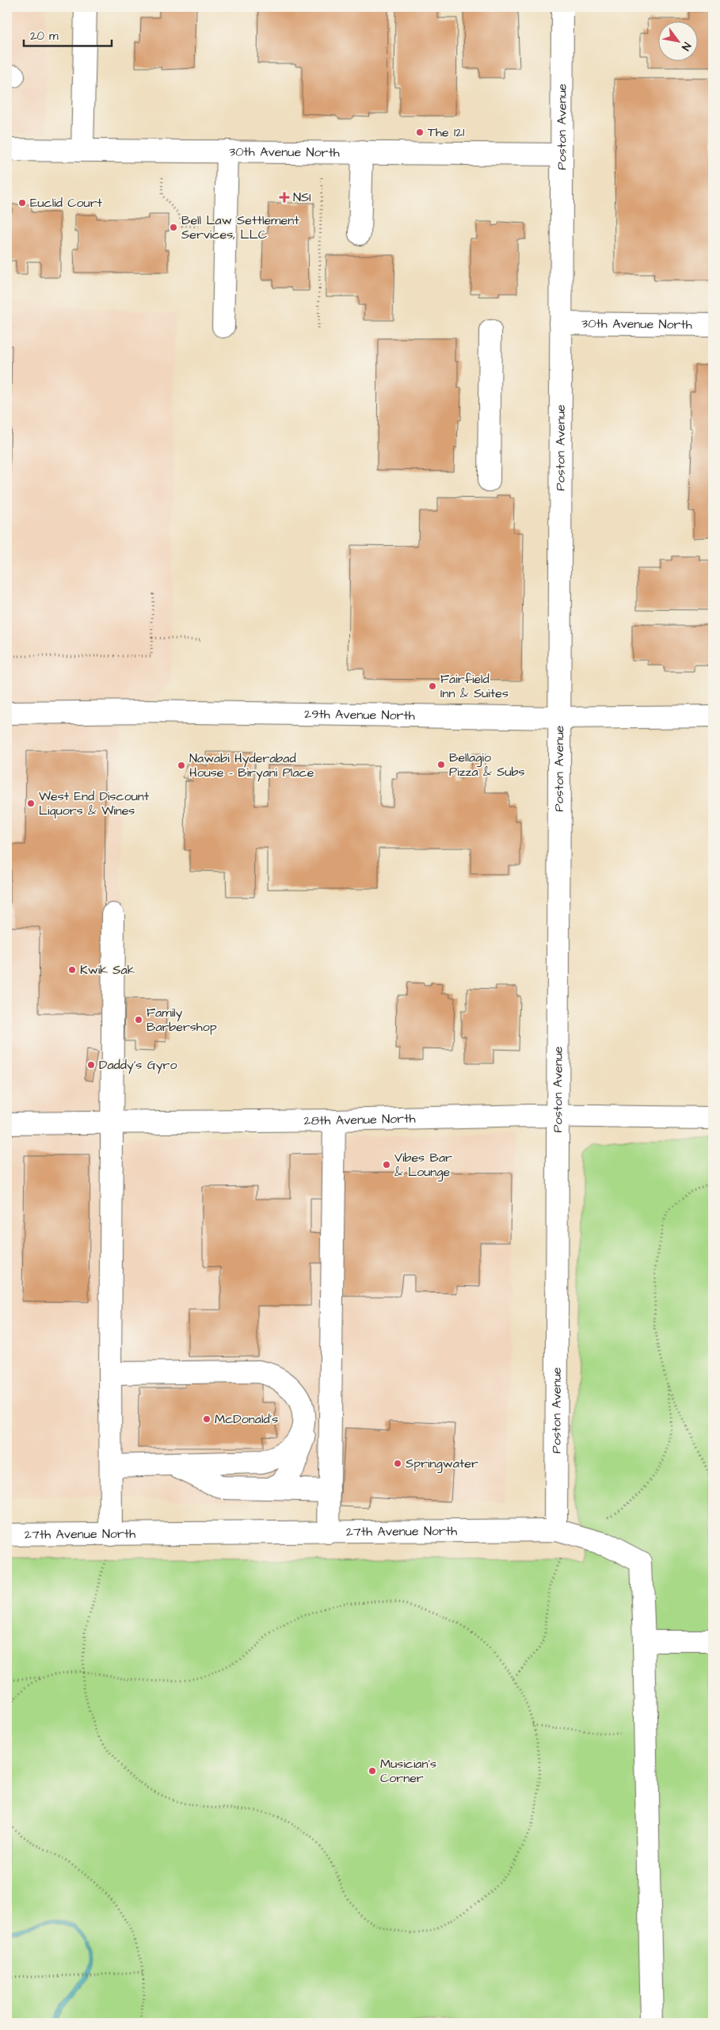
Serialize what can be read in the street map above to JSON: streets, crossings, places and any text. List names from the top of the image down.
{
  "streets": {
    "street": [
      "Poston Avenue",
      "30th Avenue North",
      "29th Avenue North",
      "28th Avenue North",
      "27th Avenue North"
    ]
  },
  "crossings": [
    ["Poston Avenue", "30th Avenue North"],
    ["Poston Avenue", "29th Avenue North"],
    ["Poston Avenue", "28th Avenue North"],
    ["Poston Avenue", "27th Avenue North"]
  ],
  "places": {
    "other": [
      "The 121",
      "Euclid Court",
      "Bell Law Settlement Services, LLC",
      "Fairfield Inn & Suites",
      "Bellagio Pizza & Subs",
      "Nawabi Hyderabad House - Biryani Place",
      "West End Discount Liquors & Wines",
      "Kwik Sak",
      "Family Barbershop",
      "Daddy's Gyro",
      "Vibes Bar & Lounge",
      "McDonald's",
      "Springwater",
      "Musician's Corner"
    ],
    "health": ["NSI"]
  },
  "scale_bar": "20 m",
  "north": "bottom right"
}
